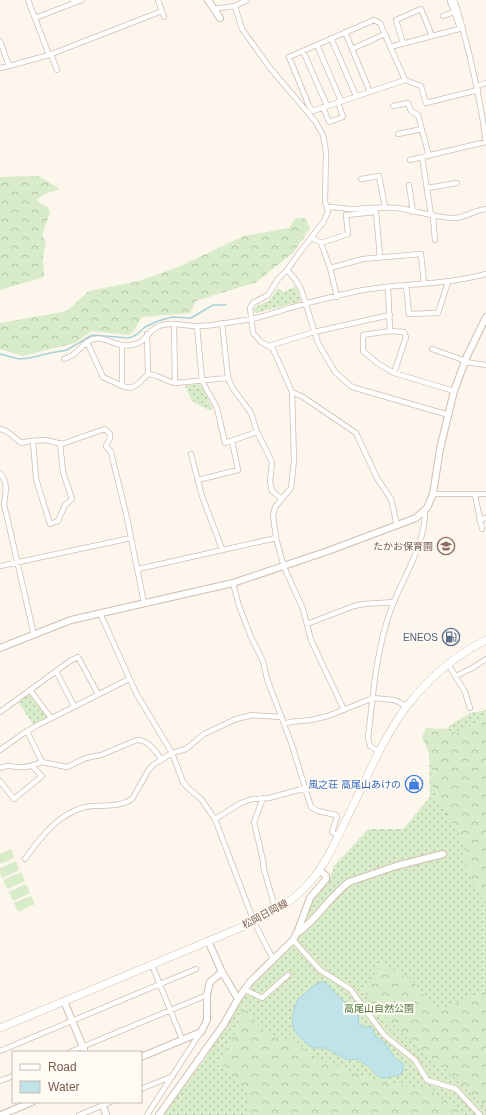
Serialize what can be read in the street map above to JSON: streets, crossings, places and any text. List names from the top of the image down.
{
  "streets": {
    "main road": ["松岡日岡線"]
  },
  "parks": ["高尾山自然公園"],
  "places": {
    "school or university": ["たかお保育園"],
    "fuel station": ["ENEOS"],
    "shop": ["風之荘 高尾山あけの"]
  },
  "legend": ["Road", "Water"]
}
